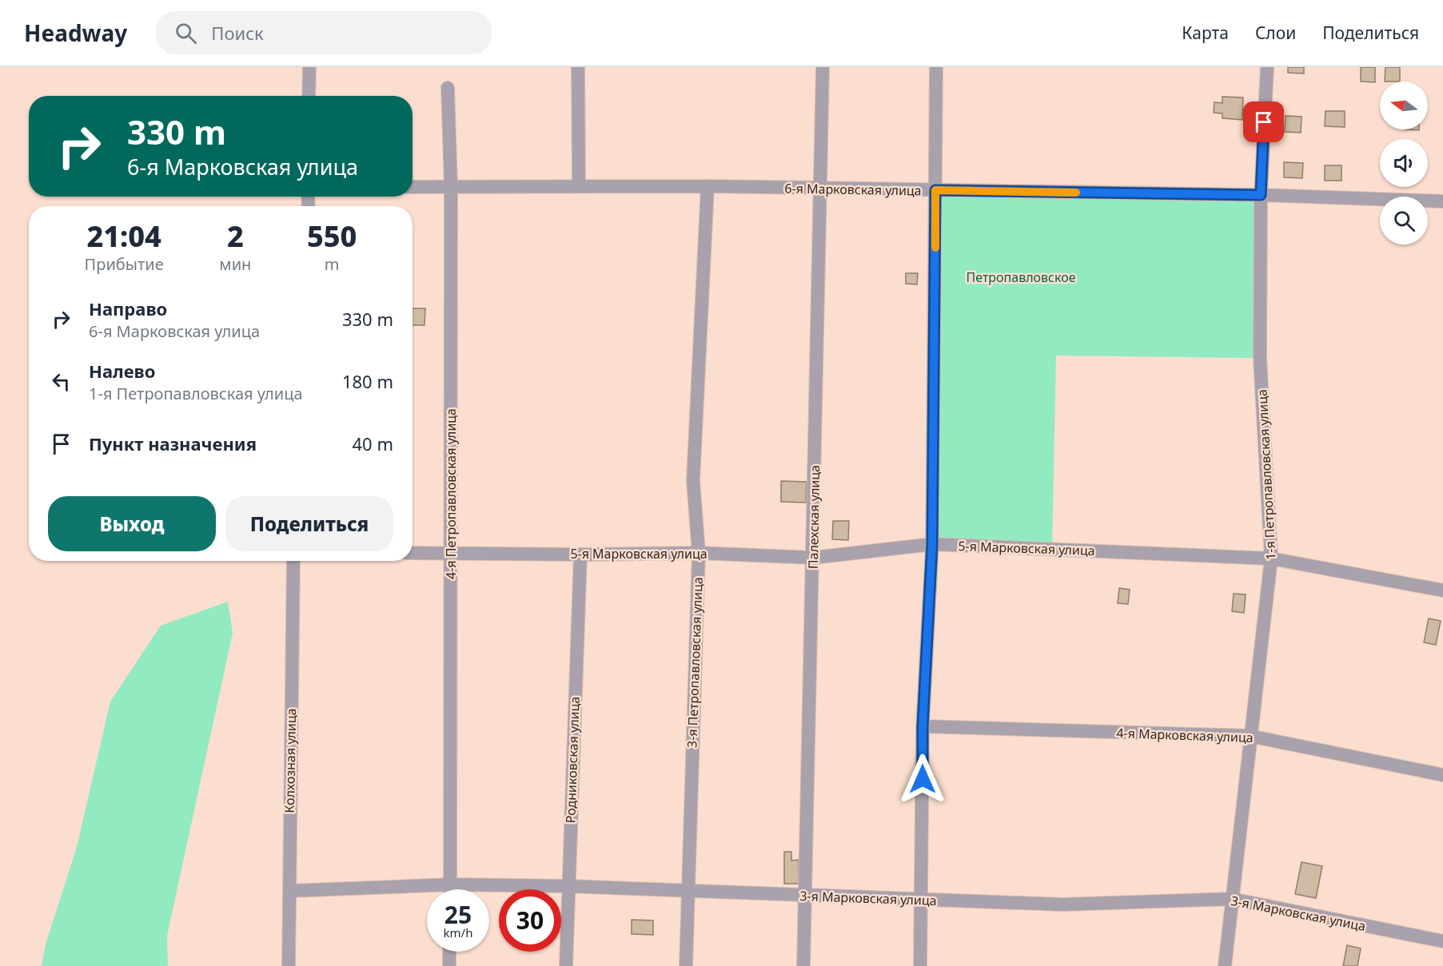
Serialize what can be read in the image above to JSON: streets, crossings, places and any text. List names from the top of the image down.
{
  "streets": {
    "street": [
      "6-я Марковская улица",
      "1-я Петропавловская улица",
      "4-я Петропавловская улица",
      "Палехская улица",
      "5-я Марковская улица",
      "3-я Петропавловская улица",
      "4-я Марковская улица",
      "Родниковская улица",
      "Колхозная улица",
      "3-я Марковская улица"
    ]
  },
  "crossings": [
    ["6-я Марковская улица", "1-я Петропавловская улица"],
    ["6-я Марковская улица", "4-я Петропавловская улица"],
    ["6-я Марковская улица", "Палехская улица"],
    ["6-я Марковская улица", "3-я Петропавловская улица"],
    ["1-я Петропавловская улица", "5-я Марковская улица"],
    ["1-я Петропавловская улица", "4-я Марковская улица"],
    ["1-я Петропавловская улица", "3-я Марковская улица"],
    ["4-я Петропавловская улица", "5-я Марковская улица"],
    ["4-я Петропавловская улица", "3-я Марковская улица"],
    ["Палехская улица", "5-я Марковская улица"],
    ["Палехская улица", "3-я Марковская улица"],
    ["5-я Марковская улица", "3-я Петропавловская улица"],
    ["5-я Марковская улица", "Родниковская улица"],
    ["3-я Петропавловская улица", "3-я Марковская улица"],
    ["Родниковская улица", "3-я Марковская улица"],
    ["Колхозная улица", "3-я Марковская улица"]
  ],
  "parks": ["Петропавловское"],
  "north": "left",
  "page": {
    "header": "Headway",
    "search": "Поиск",
    "nav": ["Карта", "Слои", "Поделиться"],
    "turn": ["330 m", "6-я Марковская улица"],
    "eta": [
      "21:04",
      "Прибытие",
      "2",
      "мин",
      "550",
      "m"
    ],
    "list": [
      {
        "name": "Направо",
        "note": "6-я Марковская улица",
        "value": "330 m"
      },
      {
        "name": "Налево",
        "note": "1-я Петропавловская улица",
        "value": "180 m"
      },
      {
        "name": "Пункт назначения",
        "value": "40 m"
      }
    ],
    "buttons": ["Выход", "Поделиться"],
    "speed": "25 km/h",
    "limit": "30"
  }
}
